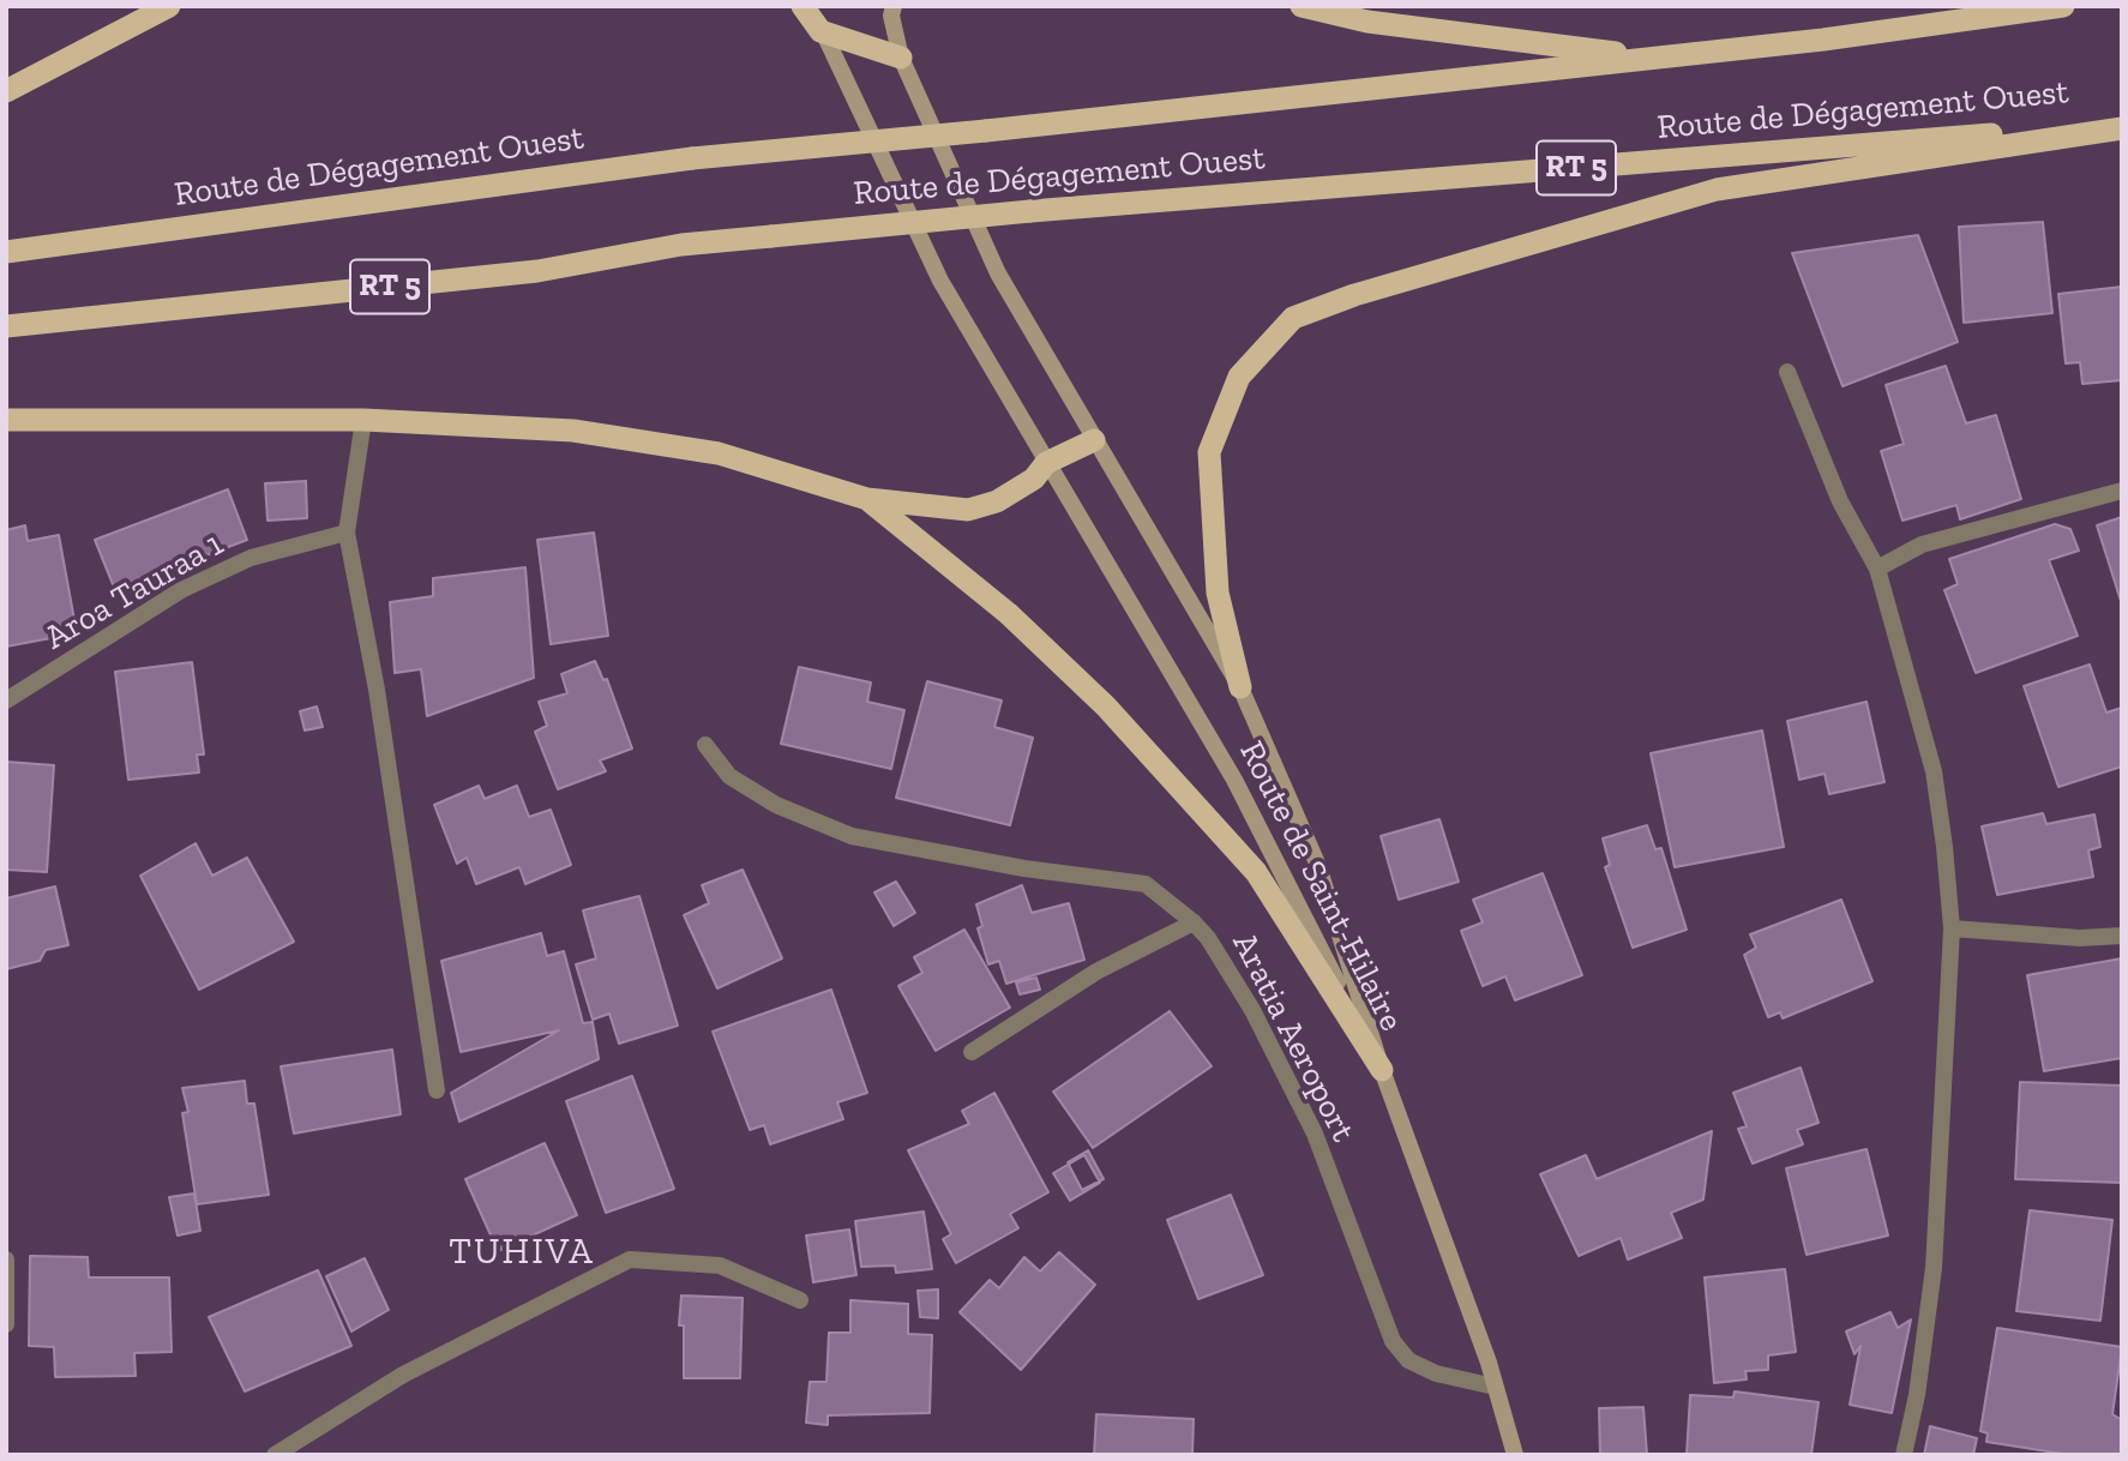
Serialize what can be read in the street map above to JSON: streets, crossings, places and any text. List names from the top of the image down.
{
  "streets": {
    "highway": ["Route de Dégagement Ouest", "RT 5"],
    "main road": ["Route de Saint-Hilaire"],
    "street": ["Aroa Tauraa 1", "Aratia Aeroport"]
  },
  "districts": ["TUHIVA"]
}
